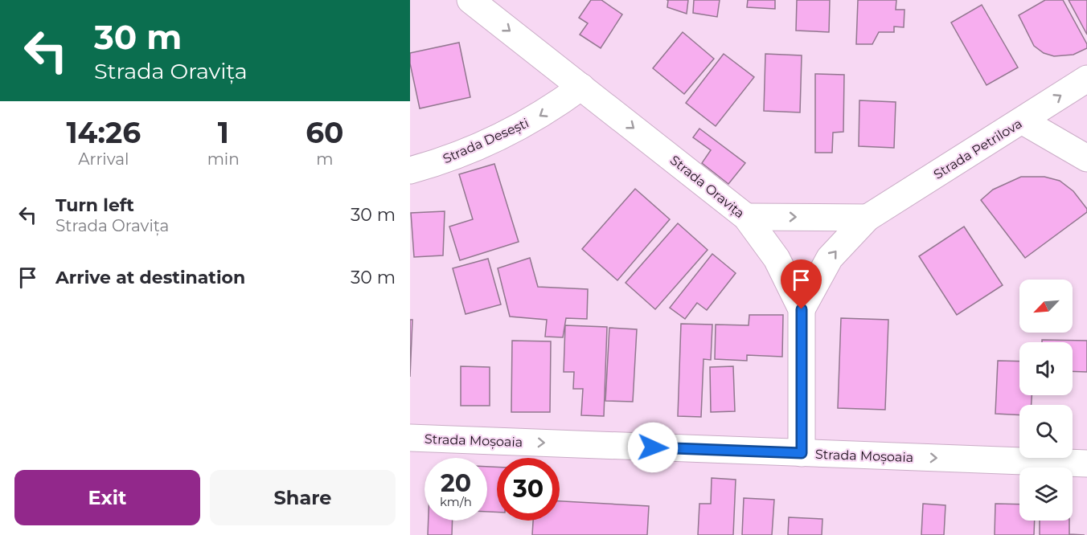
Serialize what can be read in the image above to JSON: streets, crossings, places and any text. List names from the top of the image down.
{
  "streets": {
    "street": [
      "Strada Desești",
      "Strada Petrilova",
      "Strada Oravița",
      "Strada Moșoaia"
    ]
  },
  "crossings": [
    ["Strada Desești", "Strada Oravița"],
    ["Strada Petrilova", "Strada Oravița"],
    ["Strada Oravița", "Strada Moșoaia"]
  ],
  "one_way": [
    "Strada Desești",
    "Strada Petrilova",
    "Strada Oravița",
    "Strada Moșoaia"
  ],
  "north": "bottom left",
  "page": {
    "turn": ["30 m", "Strada Oravița"],
    "eta": [
      "14:26",
      "Arrival",
      "1",
      "min",
      "60",
      "m"
    ],
    "list": [
      {
        "name": "Turn left",
        "note": "Strada Oravița",
        "value": "30 m"
      },
      {
        "name": "Arrive at destination",
        "value": "30 m"
      }
    ],
    "speed": "20 km/h",
    "limit": "30",
    "buttons": ["Exit", "Share"]
  }
}
